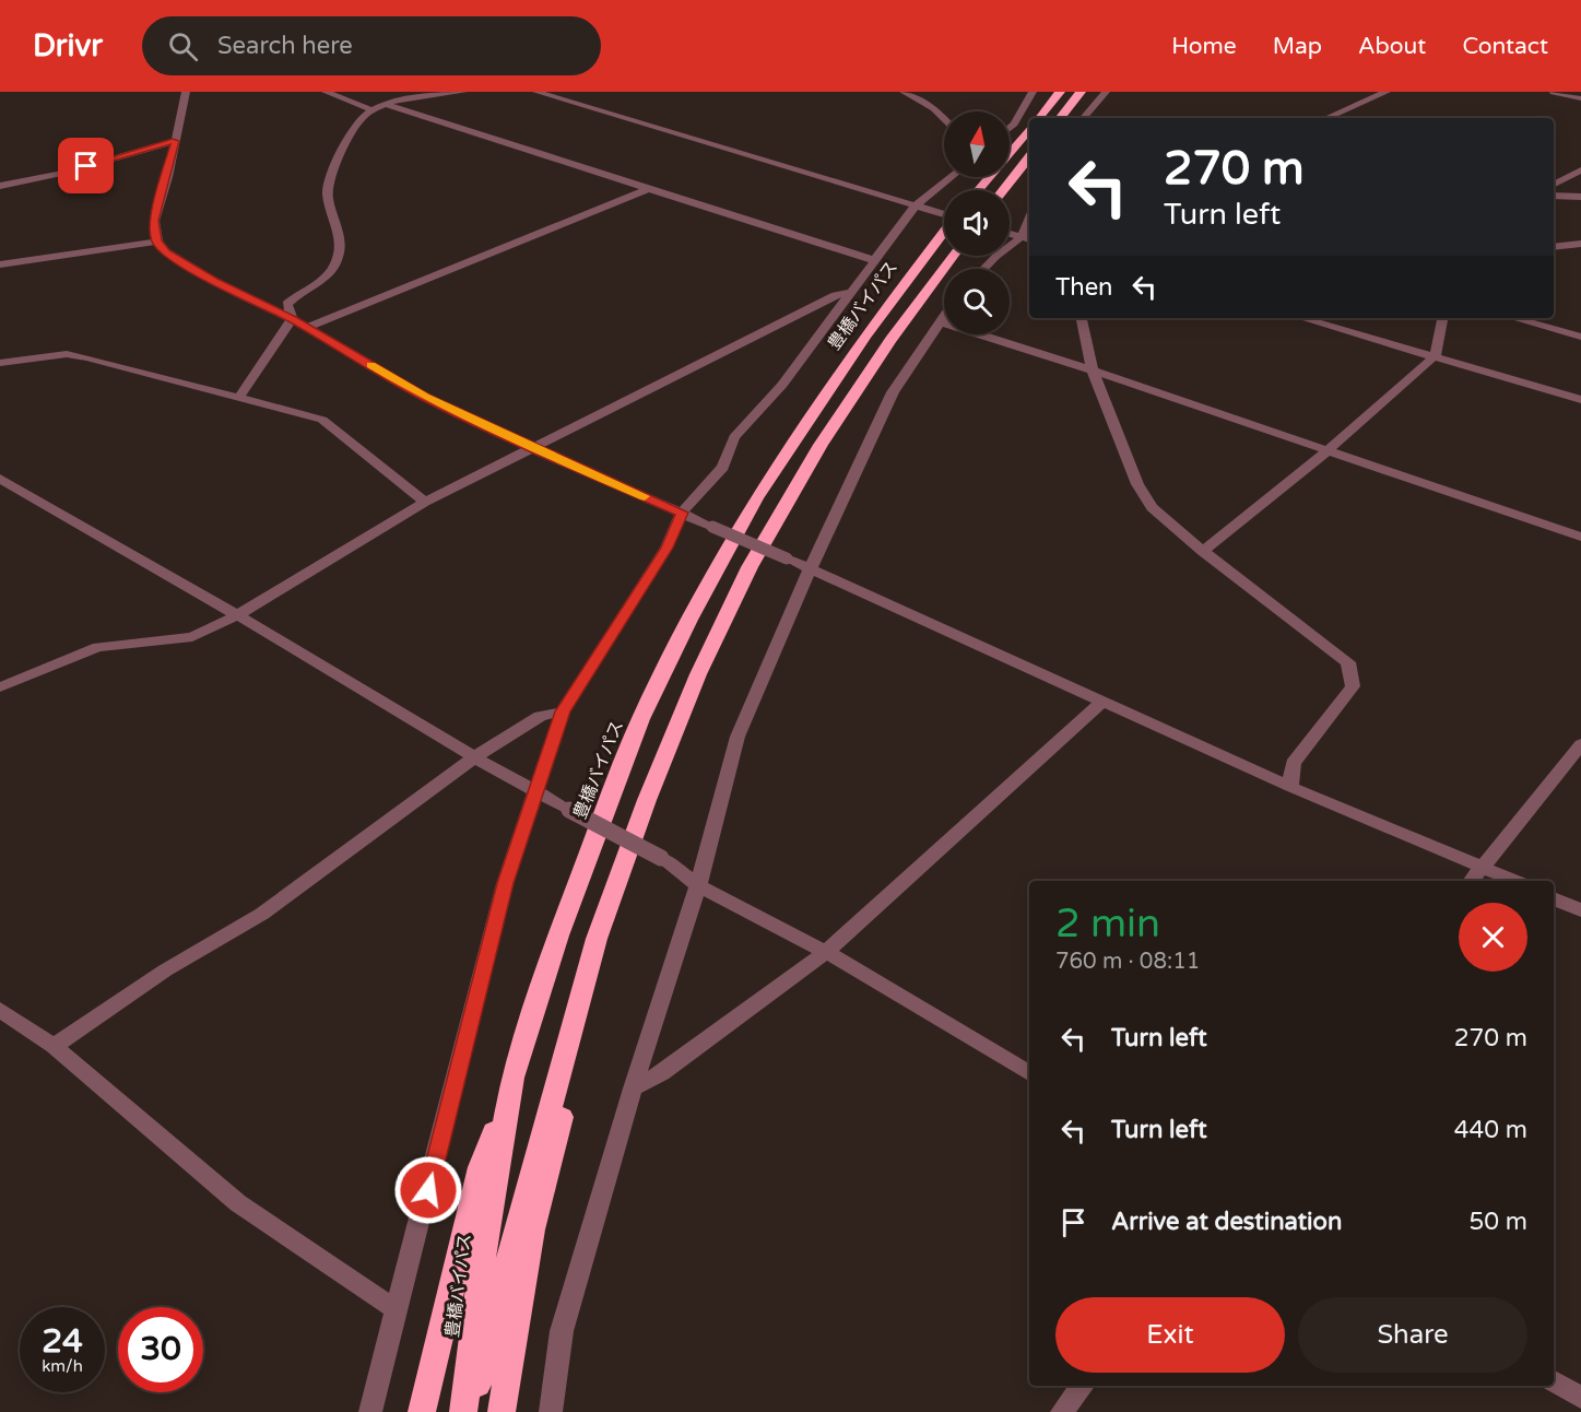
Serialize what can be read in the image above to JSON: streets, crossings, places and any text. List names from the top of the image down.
{
  "streets": {
    "highway": ["豊橋バイパス"]
  },
  "north": "top",
  "page": {
    "header": "Drivr",
    "search": "Search here",
    "nav": [
      "Home",
      "Map",
      "About",
      "Contact"
    ],
    "turn": ["270 m", "Turn left"],
    "then": "Then",
    "heading": ["2 min", "760 m · 08:11"],
    "list": [
      {
        "name": "Turn left",
        "value": "270 m"
      },
      {
        "name": "Turn left",
        "value": "440 m"
      },
      {
        "name": "Arrive at destination",
        "value": "50 m"
      }
    ],
    "buttons": ["Exit", "Share"],
    "speed": "24 km/h",
    "limit": "30"
  }
}
